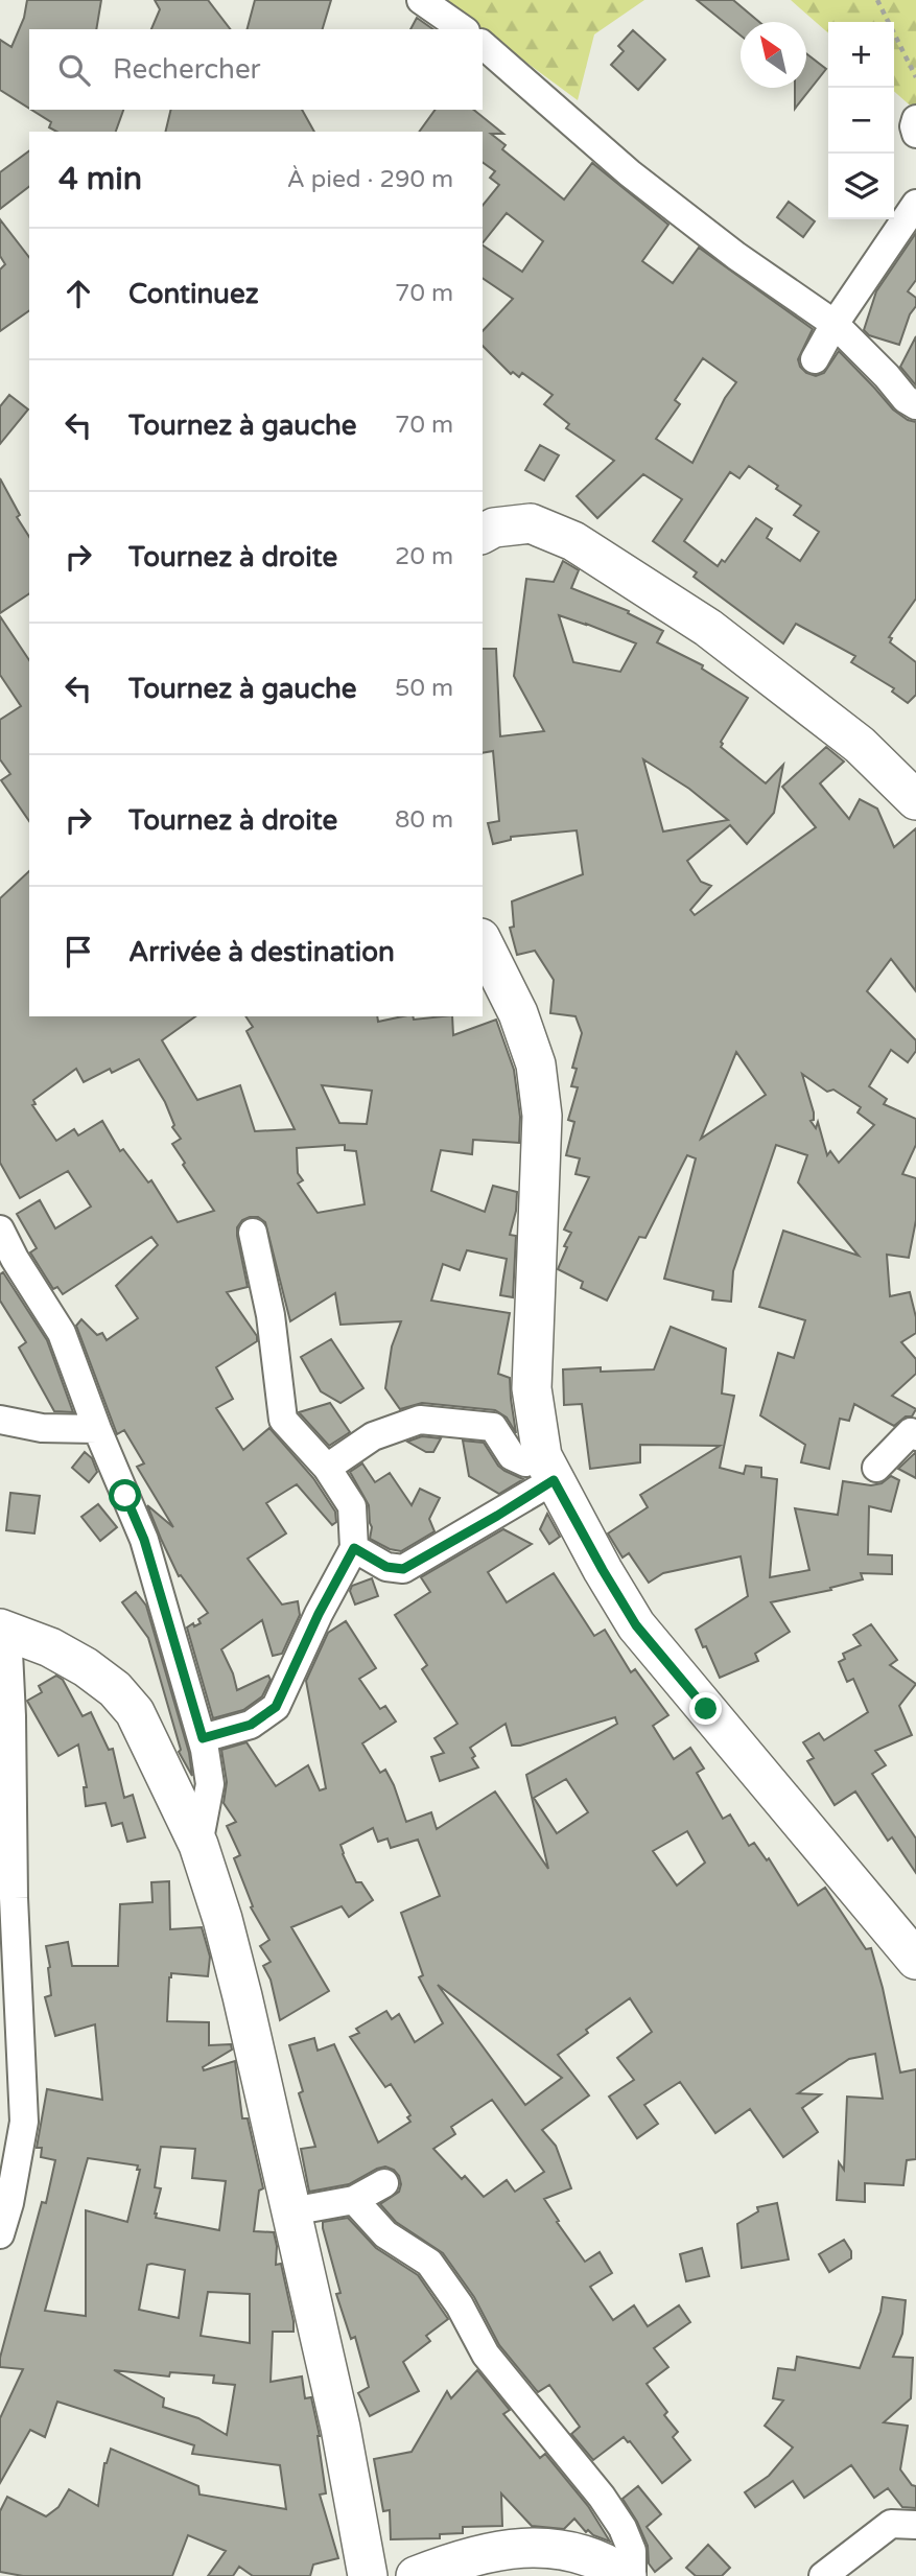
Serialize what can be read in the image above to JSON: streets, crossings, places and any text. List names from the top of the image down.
{
  "north": "top left",
  "page": {
    "map_buttons": ["+", "−"],
    "search": "Rechercher",
    "heading": ["4 min", "À pied · 290 m"],
    "list": [
      ["Continuez", "70 m"],
      ["Tournez à gauche", "70 m"],
      ["Tournez à droite", "20 m"],
      ["Tournez à gauche", "50 m"],
      ["Tournez à droite", "80 m"],
      "Arrivée à destination"
    ]
  }
}
